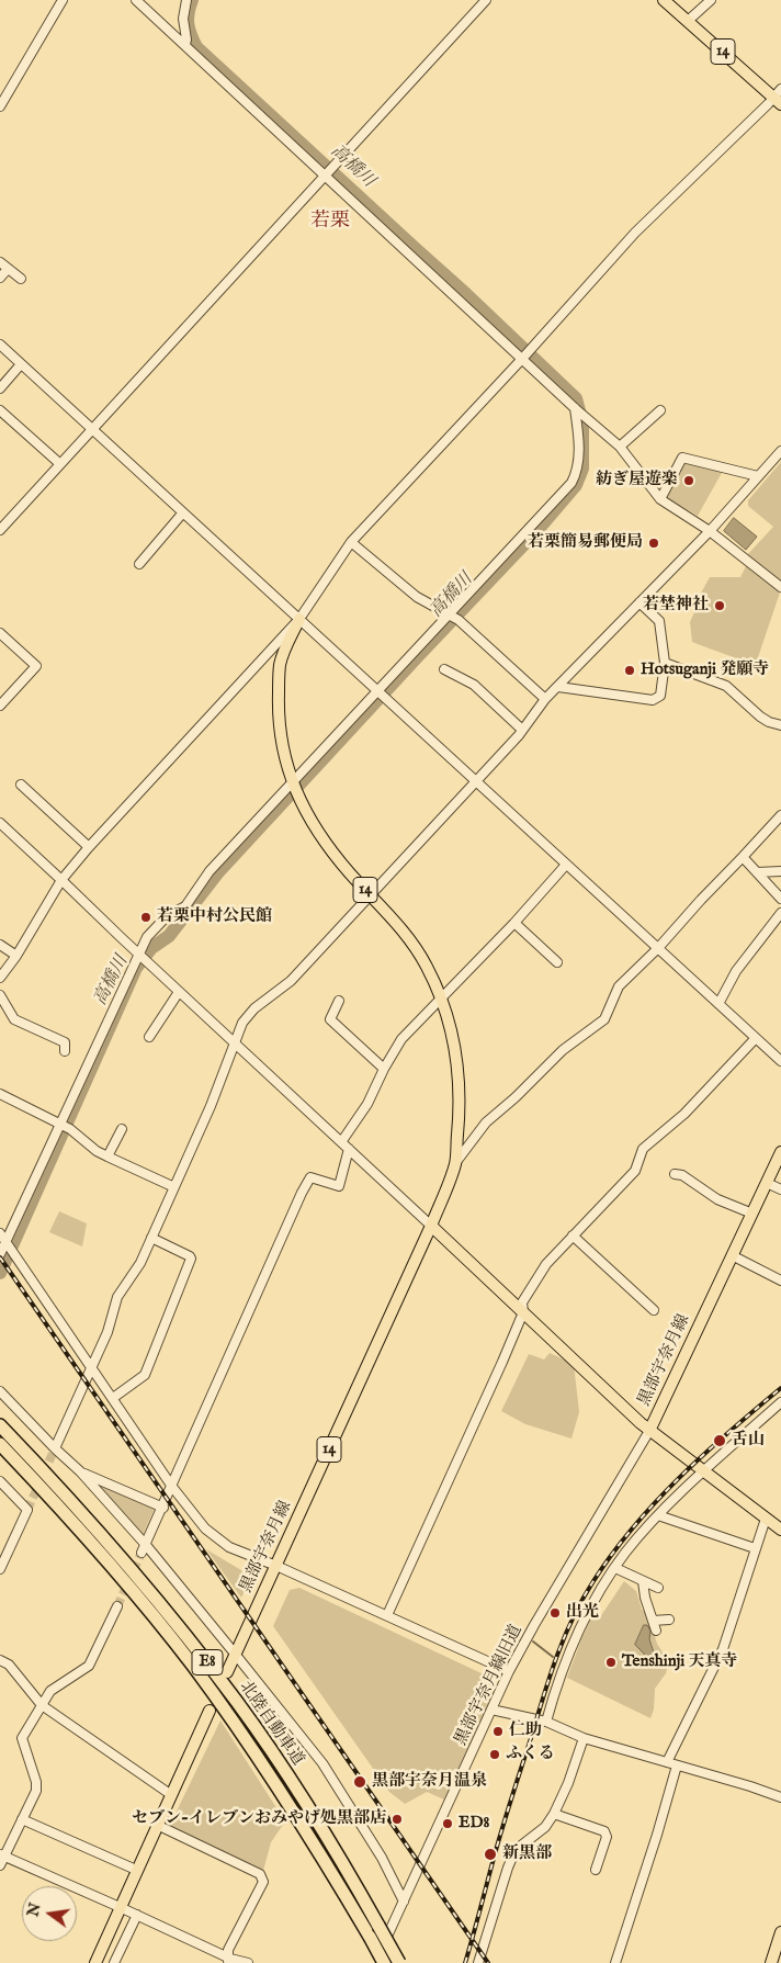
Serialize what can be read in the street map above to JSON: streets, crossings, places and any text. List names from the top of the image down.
{
  "streets": {
    "highway": ["E8", "北陸自動車道"],
    "main road": ["14", "黒部宇奈月線"],
    "street": ["黒部宇奈月線旧道"]
  },
  "crossings": [
    ["黒部宇奈月線", "黒部宇奈月線旧道"]
  ],
  "districts": ["若栗"],
  "water": ["高橋川"],
  "places": [
    "紡ぎ屋遊楽",
    "若栗簡易郵便局",
    "若埜神社",
    "Hotsuganji 発願寺",
    "若栗中村公民館",
    "舌山",
    "出光",
    "Tenshinji 天真寺",
    "仁助",
    "ふくる",
    "黒部宇奈月温泉",
    "セブン-イレブンおみやげ処黒部店",
    "ED8",
    "新黒部"
  ],
  "north": "left"
}
